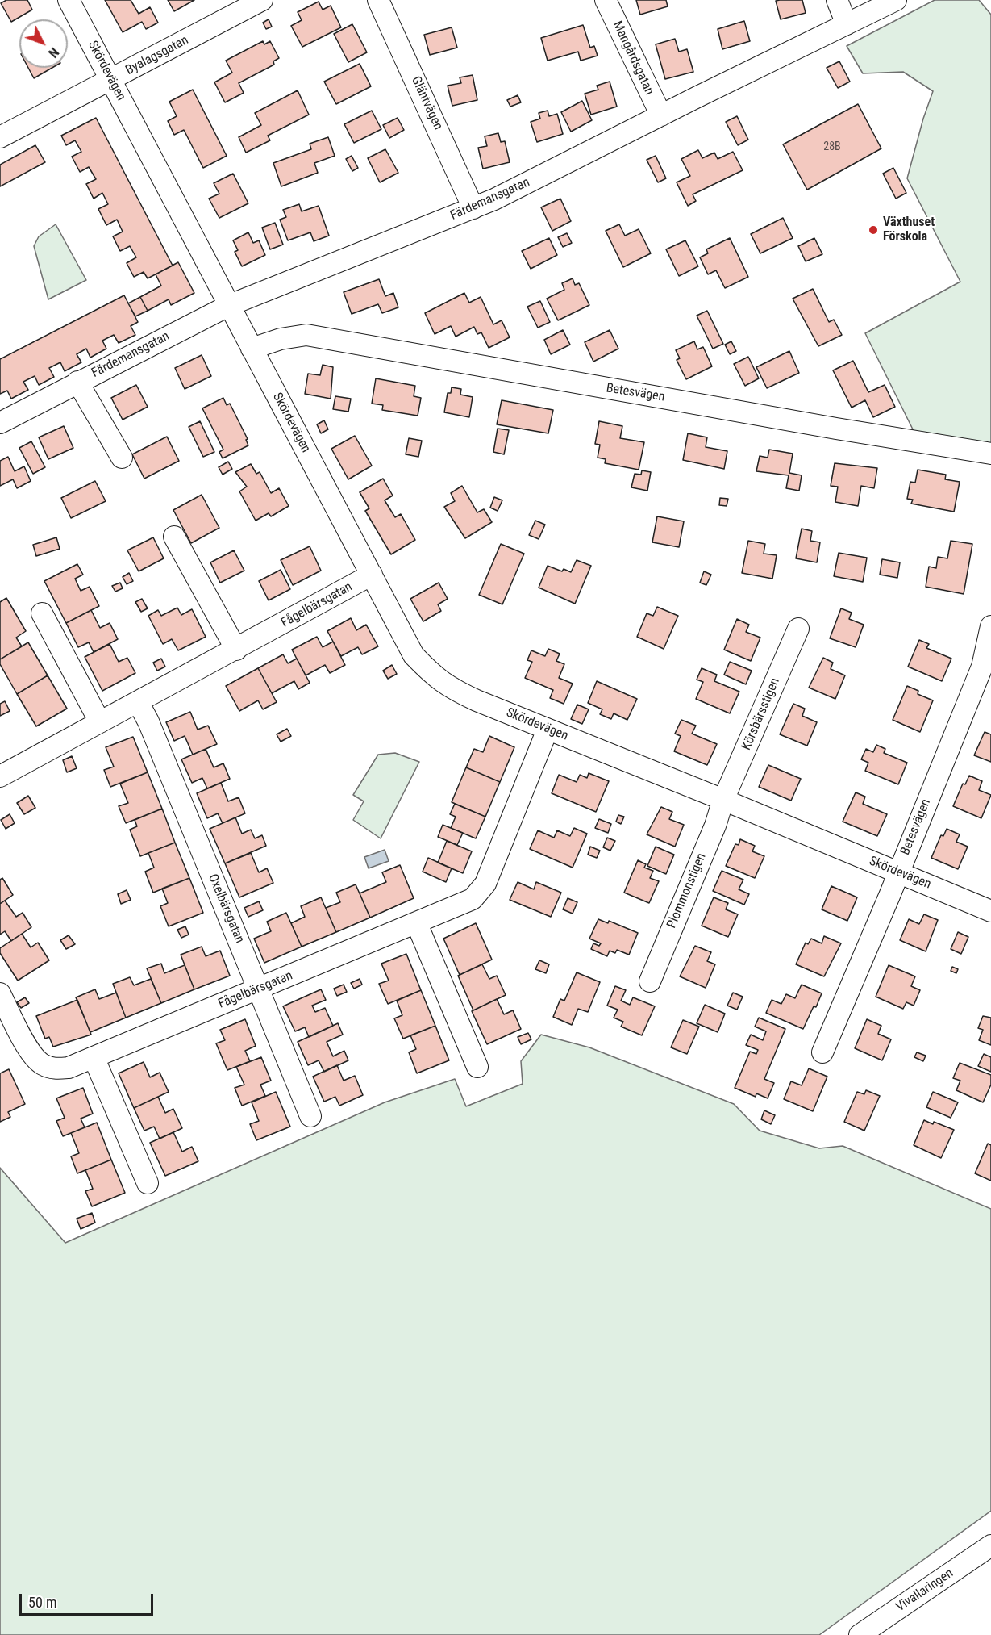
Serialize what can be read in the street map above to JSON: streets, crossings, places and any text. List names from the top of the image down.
{
  "streets": {
    "street": [
      "Byalagsgatan",
      "Mangårdsgatan",
      "Skördevägen",
      "Gläntvägen",
      "Färdemansgatan",
      "Betesvägen",
      "Fågelbärsgatan",
      "Körsbärsstigen",
      "Plommonstigen",
      "Oxelbärsgatan",
      "Vivallaringen"
    ]
  },
  "crossings": [
    ["Byalagsgatan", "Skördevägen"],
    ["Mangårdsgatan", "Färdemansgatan"],
    ["Skördevägen", "Färdemansgatan"],
    ["Skördevägen", "Betesvägen"],
    ["Skördevägen", "Fågelbärsgatan"],
    ["Skördevägen", "Körsbärsstigen"],
    ["Skördevägen", "Plommonstigen"],
    ["Gläntvägen", "Färdemansgatan"],
    ["Fågelbärsgatan", "Oxelbärsgatan"],
    ["Körsbärsstigen", "Plommonstigen"]
  ],
  "places": ["Växthuset Förskola"],
  "house_numbers": ["28B"],
  "scale_bar": "50 m",
  "north": "bottom right"
}
